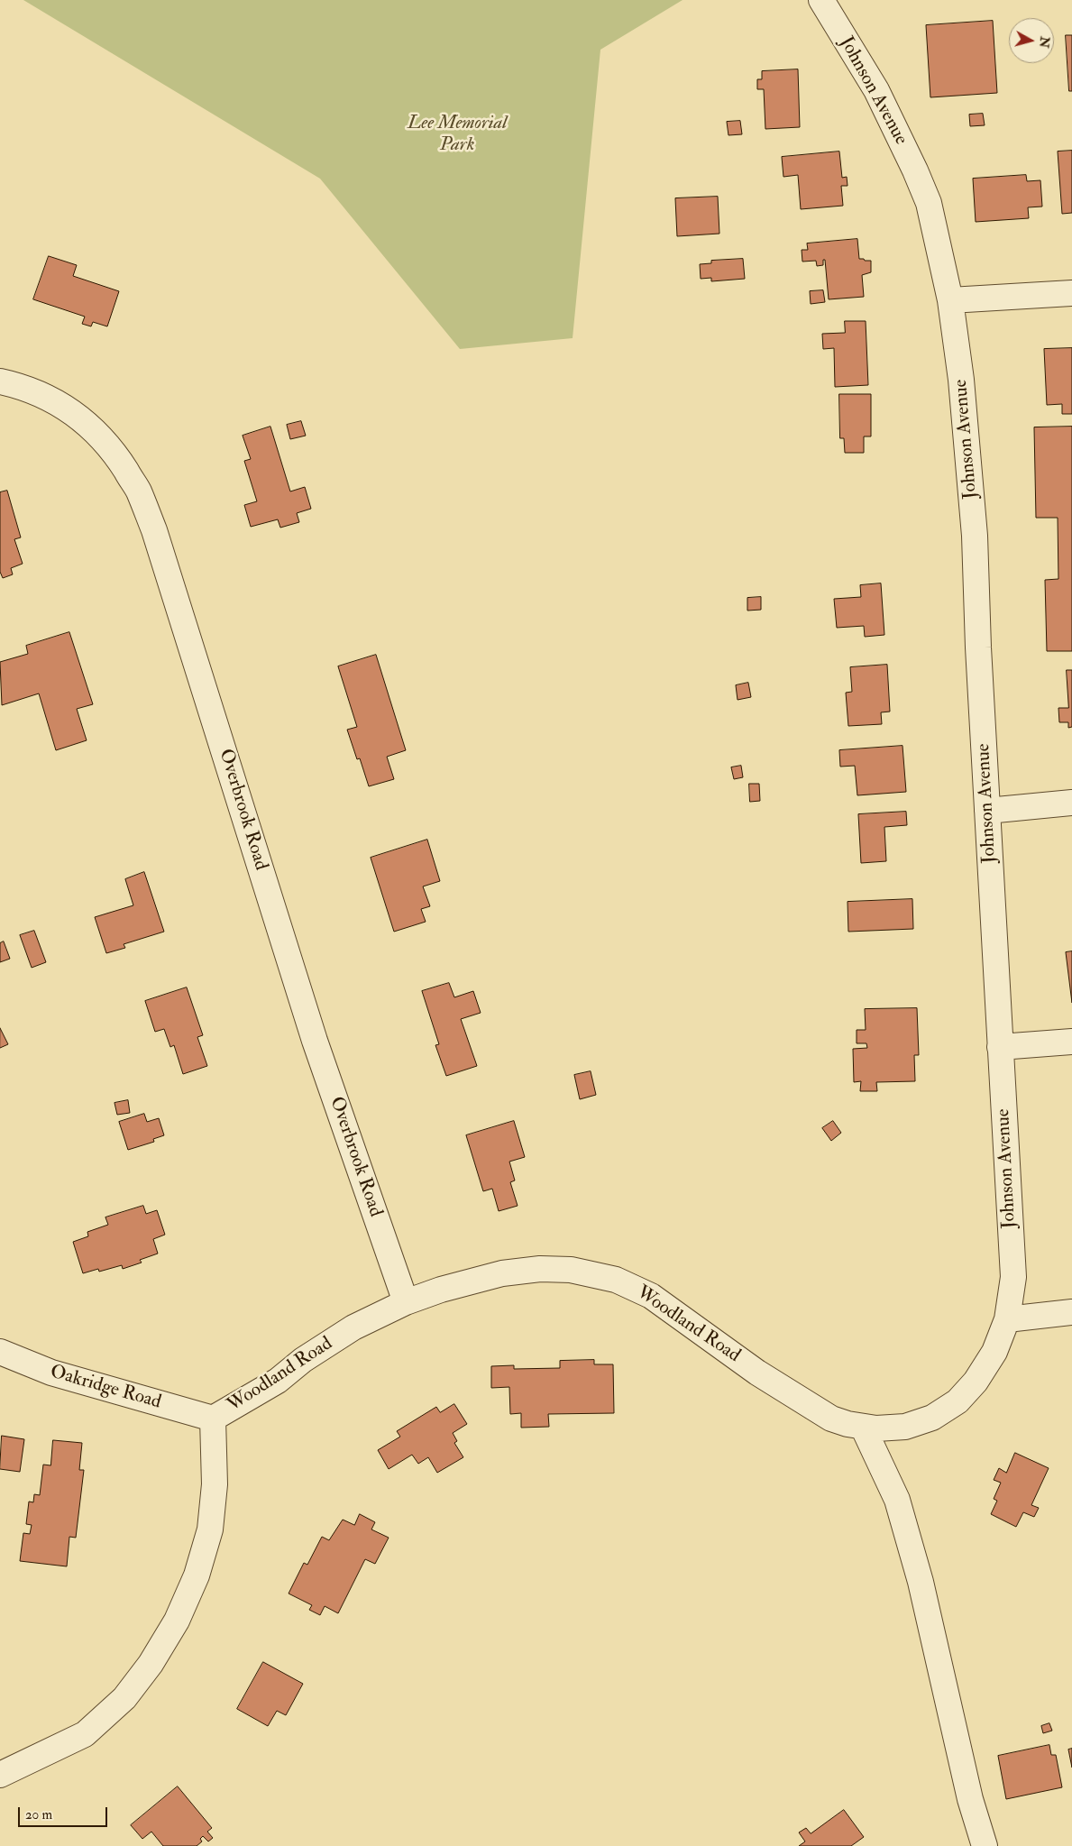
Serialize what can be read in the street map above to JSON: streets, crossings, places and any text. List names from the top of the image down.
{
  "streets": {
    "street": [
      "Johnson Avenue",
      "Overbrook Road",
      "Woodland Road",
      "Oakridge Road"
    ]
  },
  "crossings": [
    ["Johnson Avenue", "Woodland Road"],
    ["Overbrook Road", "Woodland Road"],
    ["Woodland Road", "Oakridge Road"]
  ],
  "parks": ["Lee Memorial Park"],
  "scale_bar": "20 m",
  "north": "right"
}
